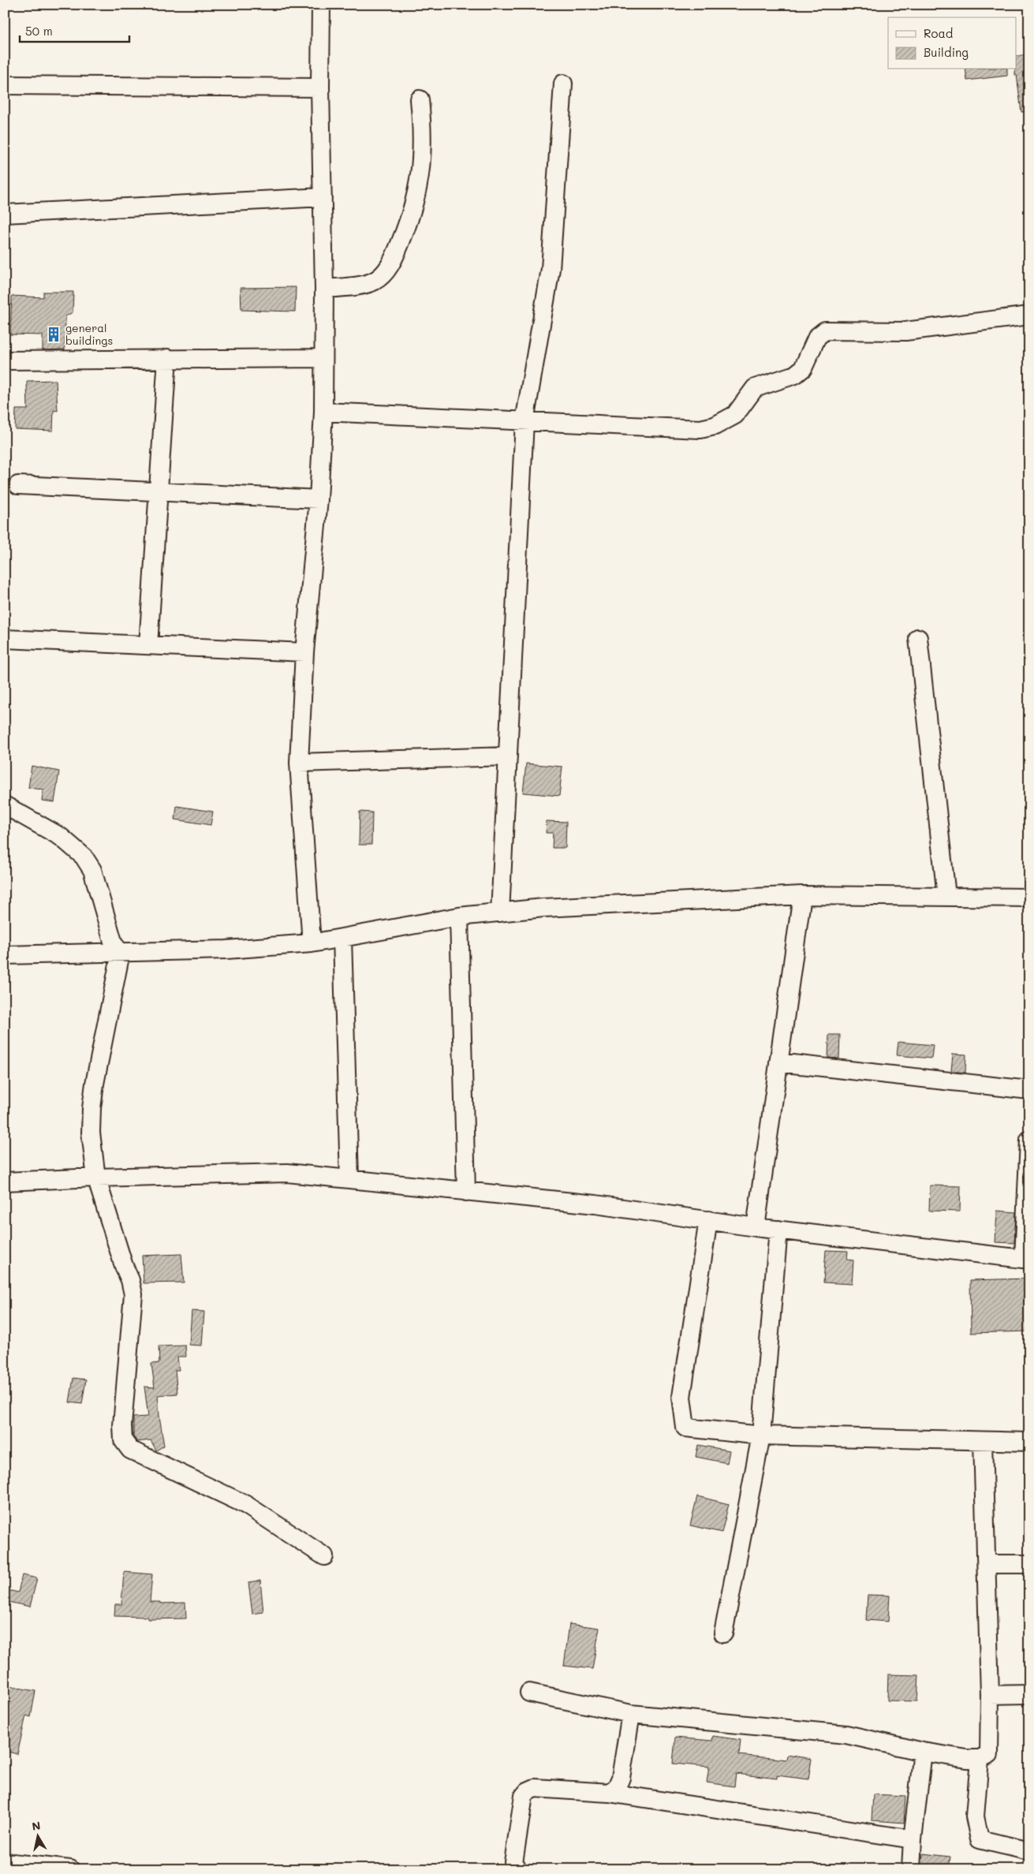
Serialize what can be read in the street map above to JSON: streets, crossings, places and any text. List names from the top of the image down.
{
  "places": {
    "building": ["general buildings"]
  },
  "legend": ["Road", "Building"],
  "scale_bar": "50 m",
  "north": "top"
}
